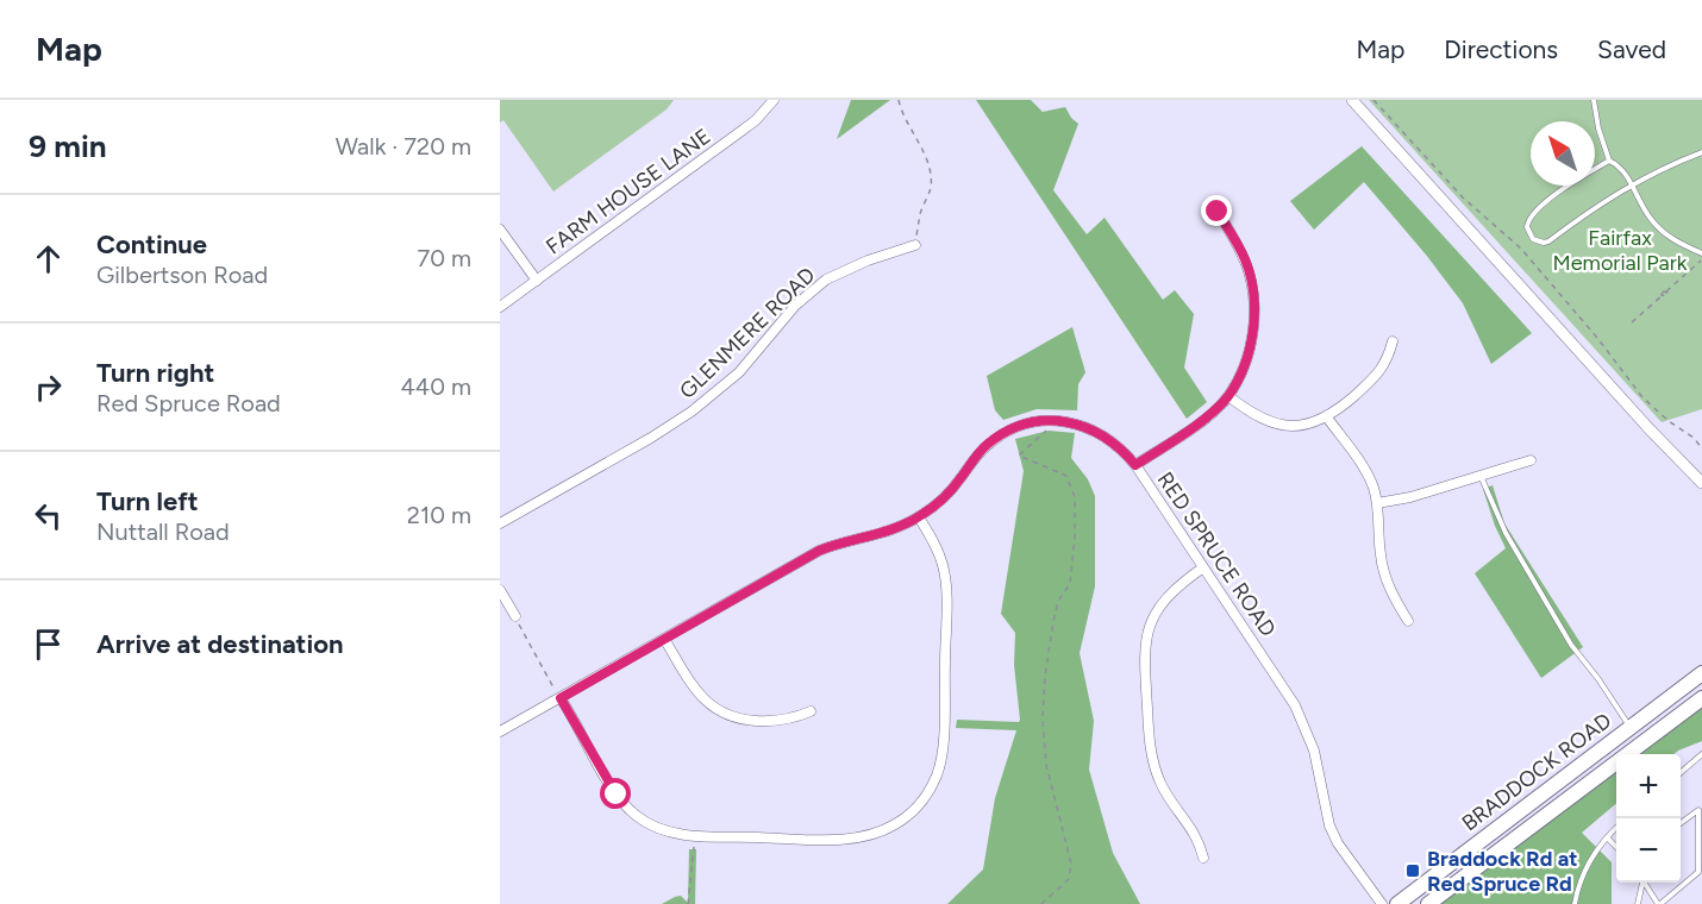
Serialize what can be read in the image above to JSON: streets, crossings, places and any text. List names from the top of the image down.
{
  "streets": {
    "main road": ["BRADDOCK ROAD"],
    "street": ["FARM HOUSE LANE", "GLENMERE ROAD", "RED SPRUCE ROAD"]
  },
  "parks": ["Fairfax Memorial Park"],
  "places": {
    "transit": ["Braddock Rd at Red Spruce Rd"]
  },
  "north": "top left",
  "page": {
    "header": "Map",
    "nav": ["Map", "Directions", "Saved"],
    "heading": ["9 min", "Walk · 720 m"],
    "list": [
      ["Continue", "Gilbertson Road", "70 m"],
      ["Turn right", "Red Spruce Road", "440 m"],
      ["Turn left", "Nuttall Road", "210 m"],
      "Arrive at destination"
    ],
    "map_buttons": ["+", "−"]
  }
}
